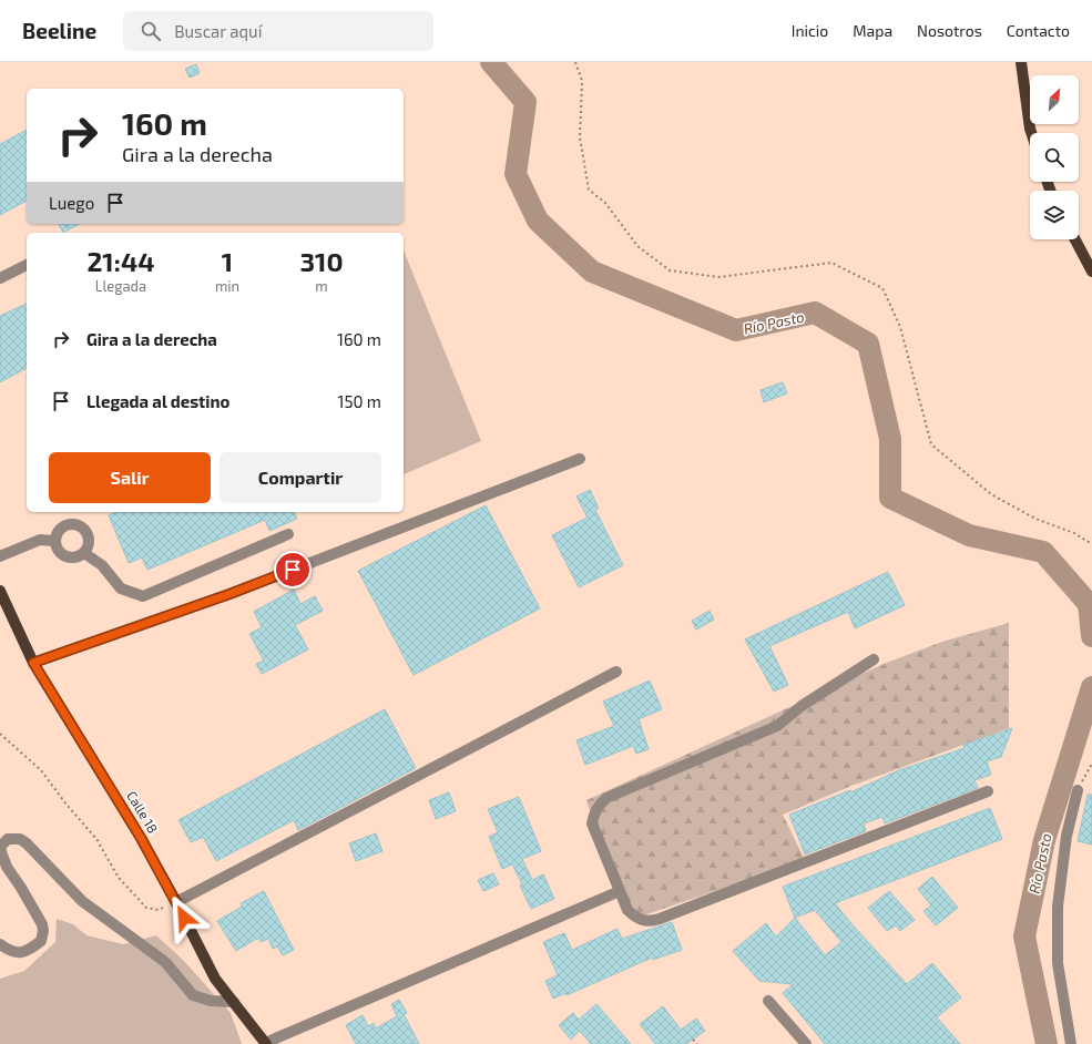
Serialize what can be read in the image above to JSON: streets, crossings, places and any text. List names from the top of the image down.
{
  "streets": {
    "main road": ["Calle 18"]
  },
  "water": ["Río Pasto"],
  "north": "top right",
  "page": {
    "header": "Beeline",
    "search": "Buscar aquí",
    "nav": [
      "Inicio",
      "Mapa",
      "Nosotros",
      "Contacto"
    ],
    "turn": ["160 m", "Gira a la derecha"],
    "then": "Luego",
    "eta": [
      "21:44",
      "Llegada",
      "1",
      "min",
      "310",
      "m"
    ],
    "list": [
      {
        "name": "Gira a la derecha",
        "value": "160 m"
      },
      {
        "name": "Llegada al destino",
        "value": "150 m"
      }
    ],
    "buttons": ["Salir", "Compartir"]
  }
}
